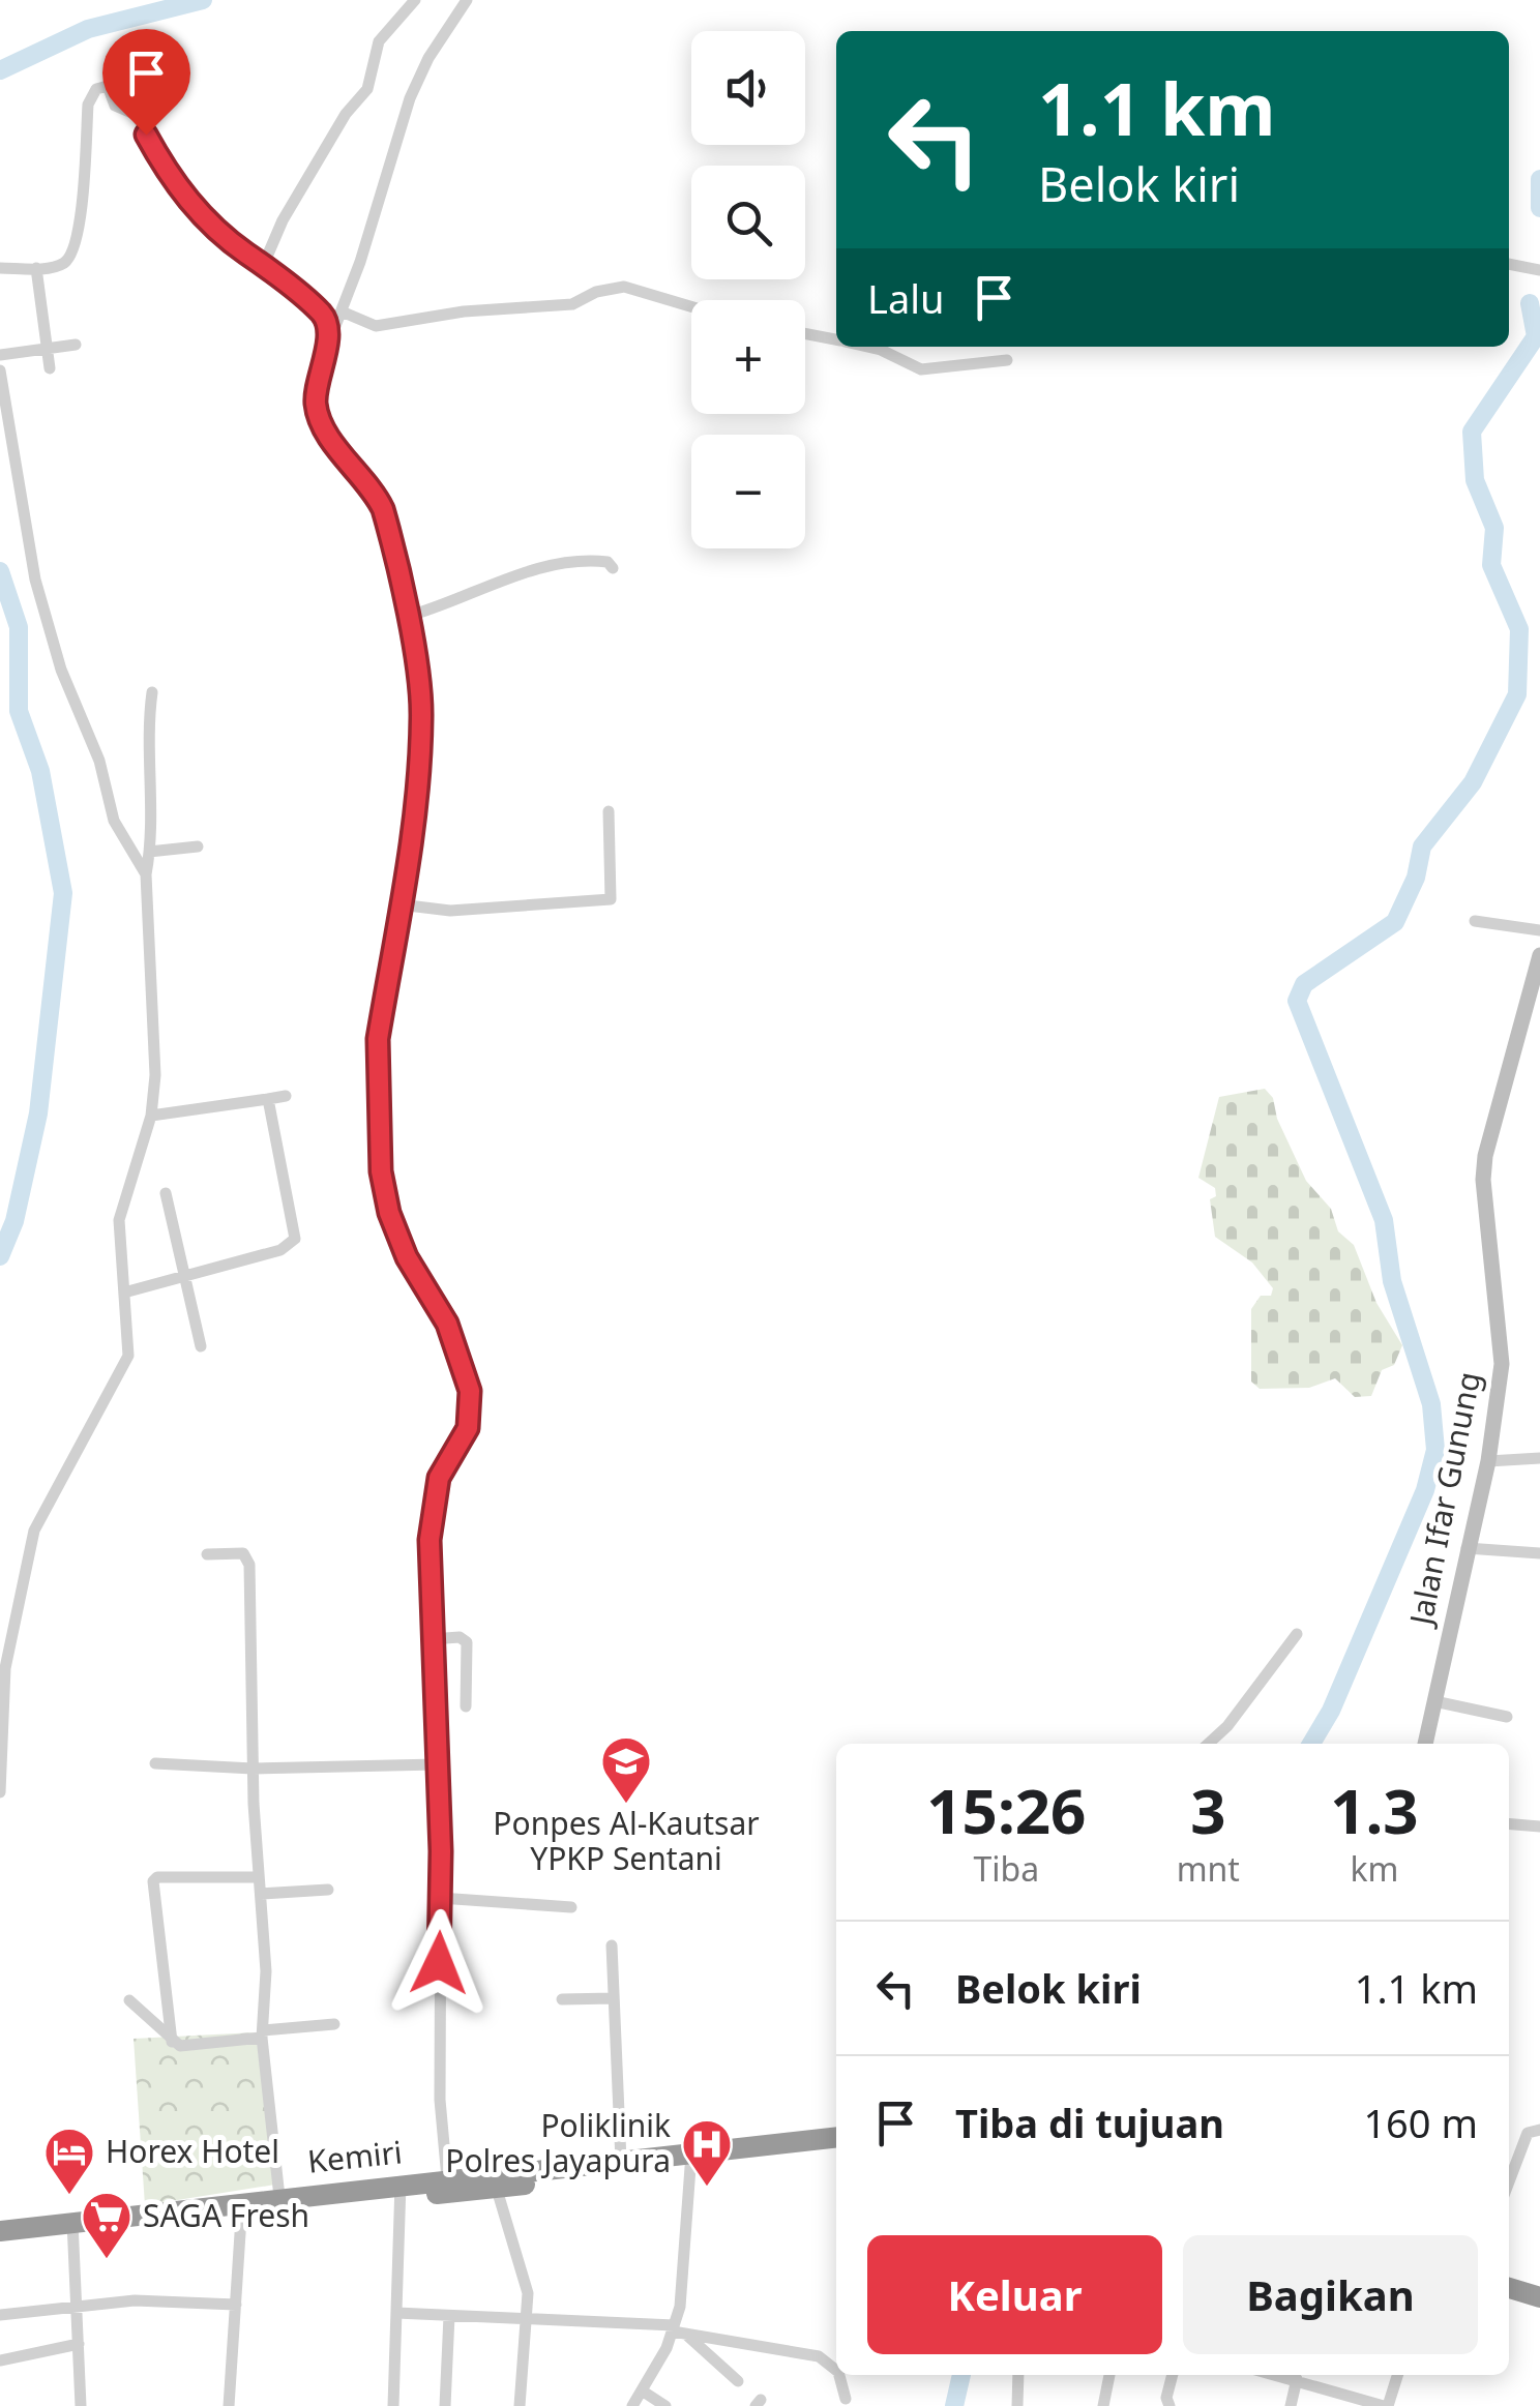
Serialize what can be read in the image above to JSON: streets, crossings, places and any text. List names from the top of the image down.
{
  "streets": {
    "highway": ["Kemiri"],
    "street": ["Jalan Ifar Gunung"]
  },
  "places": {
    "school or university": ["Ponpes Al-Kautsar YPKP Sentani"],
    "hospital": ["Poliklinik Polres Jayapura"],
    "hotel": ["Horex Hotel"],
    "supermarket": ["SAGA Fresh"]
  },
  "page": {
    "map_buttons": ["+", "−"],
    "turn": ["1.1 km", "Belok kiri"],
    "then": "Lalu",
    "eta": [
      "15:26",
      "Tiba",
      "3",
      "mnt",
      "1.3",
      "km"
    ],
    "list": [
      {
        "name": "Belok kiri",
        "value": "1.1 km"
      },
      {
        "name": "Tiba di tujuan",
        "value": "160 m"
      }
    ],
    "buttons": ["Keluar", "Bagikan"]
  }
}
